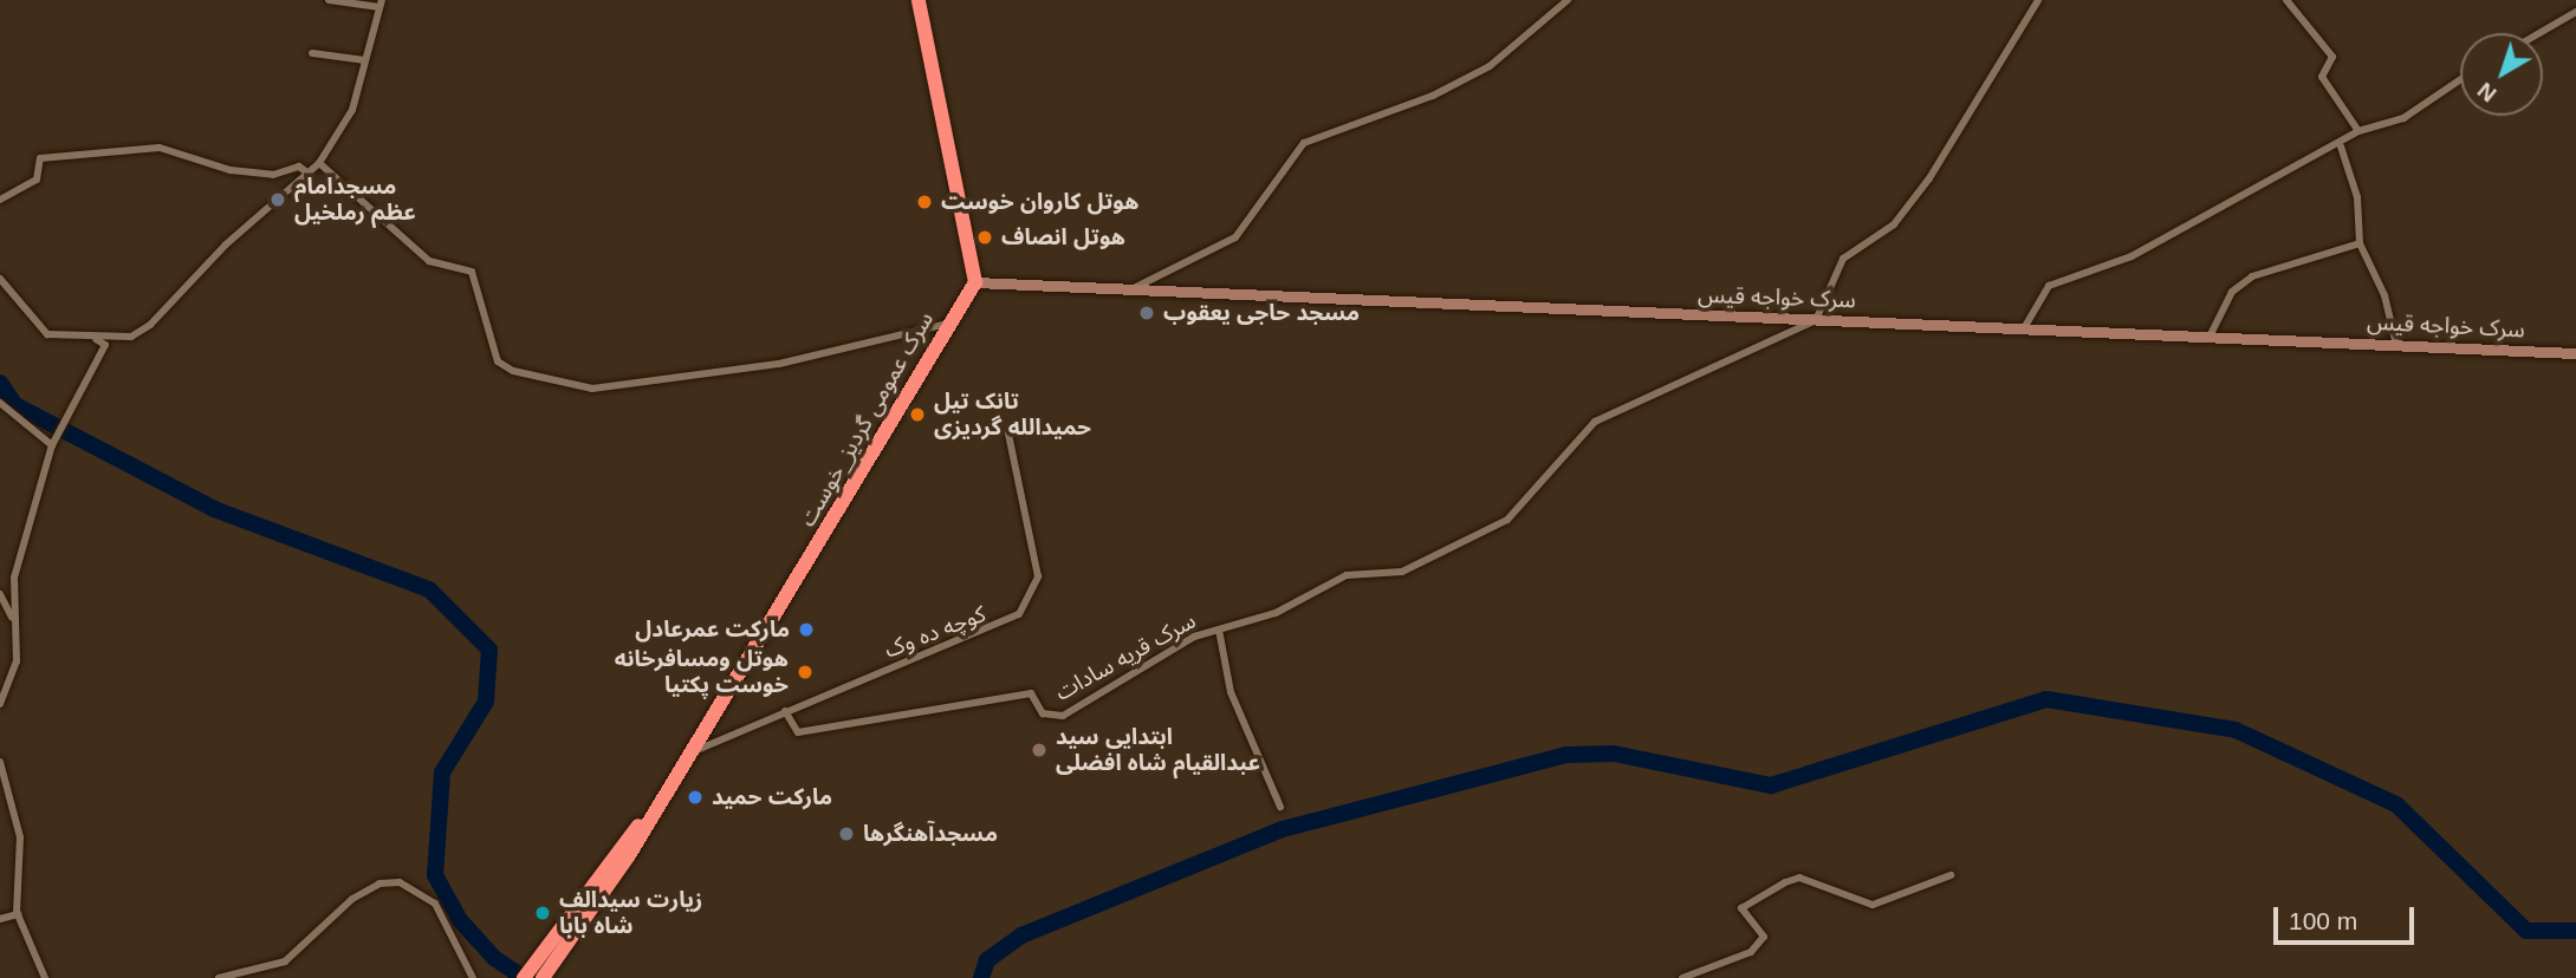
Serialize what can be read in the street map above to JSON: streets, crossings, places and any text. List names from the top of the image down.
{
  "streets": {
    "highway": ["سرک عمومی گردیز_خوست"],
    "street": ["سرک خواجه قیس", "کوچه ده وک", "سرک قریه سادات"]
  },
  "crossings": [
    ["سرک خواجه قیس", "سرک عمومی گردیز_خوست"],
    ["سرک خواجه قیس", "سرک قریه سادات"],
    ["سرک عمومی گردیز_خوست", "کوچه ده وک"],
    ["کوچه ده وک", "سرک قریه سادات"]
  ],
  "places": [
    "مسجدامام عظم رملخیل",
    "هوتل کاروان خوست",
    "هوتل انصاف",
    "مسجد حاجی یعقوب",
    "تانک تیل حمیدالله گردیزی",
    "مارکت عمرعادل",
    "هوتل ومسافرخانه خوست پکتیا",
    "ابتدایی سید عبدالقیام شاه افضلی",
    "مارکت حمید",
    "مسجدآهنگرها",
    "زیارت سیدالف شاه بابا"
  ],
  "scale_bar": "100 m",
  "north": "bottom left"
}
